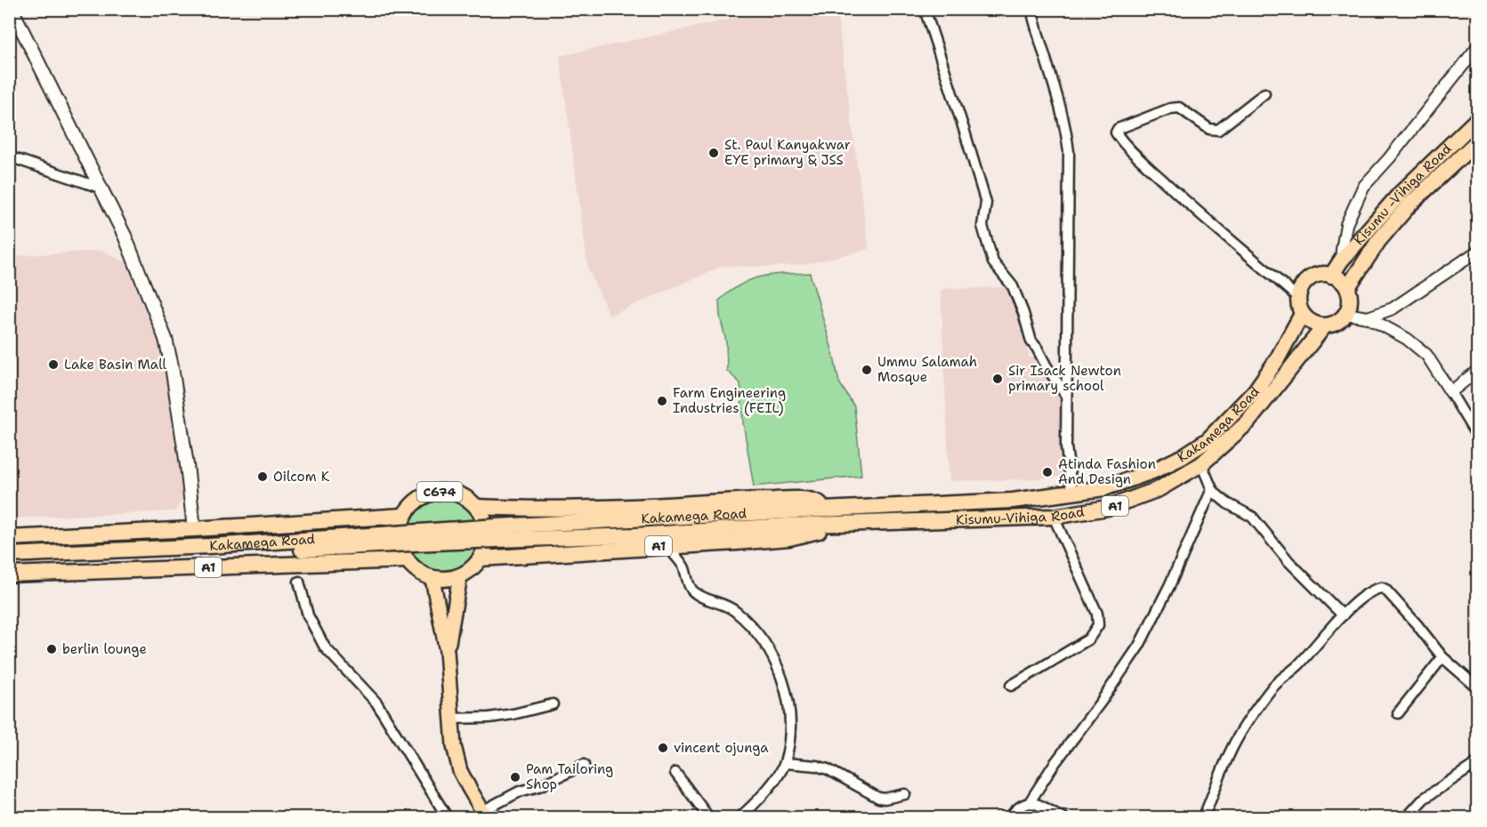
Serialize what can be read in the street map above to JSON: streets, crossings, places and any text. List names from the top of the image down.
{
  "streets": {
    "highway": [
      "Kisumu -Vihiga Road",
      "Kakamega Road",
      "C674",
      "A1",
      "Kisumu-Vihiga Road"
    ]
  },
  "crossings": [
    ["Kisumu -Vihiga Road", "Kakamega Road"],
    ["Kisumu -Vihiga Road", "A1"],
    ["Kisumu -Vihiga Road", "Kisumu-Vihiga Road"],
    ["Kakamega Road", "A1"],
    ["Kakamega Road", "Kisumu-Vihiga Road"],
    ["C674", "A1"],
    ["A1", "Kisumu-Vihiga Road"]
  ],
  "places": [
    "St. Paul Kanyakwar EYE primary & JSS",
    "Lake Basin Mall",
    "Ummu Salamah Mosque",
    "Sir Isack Newton primary school",
    "Farm Engineering Industries (FEIL)",
    "Atinda Fashion And Design",
    "Oilcom K",
    "berlin lounge",
    "vincent ojunga",
    "Pam Tailoring Shop"
  ]
}
